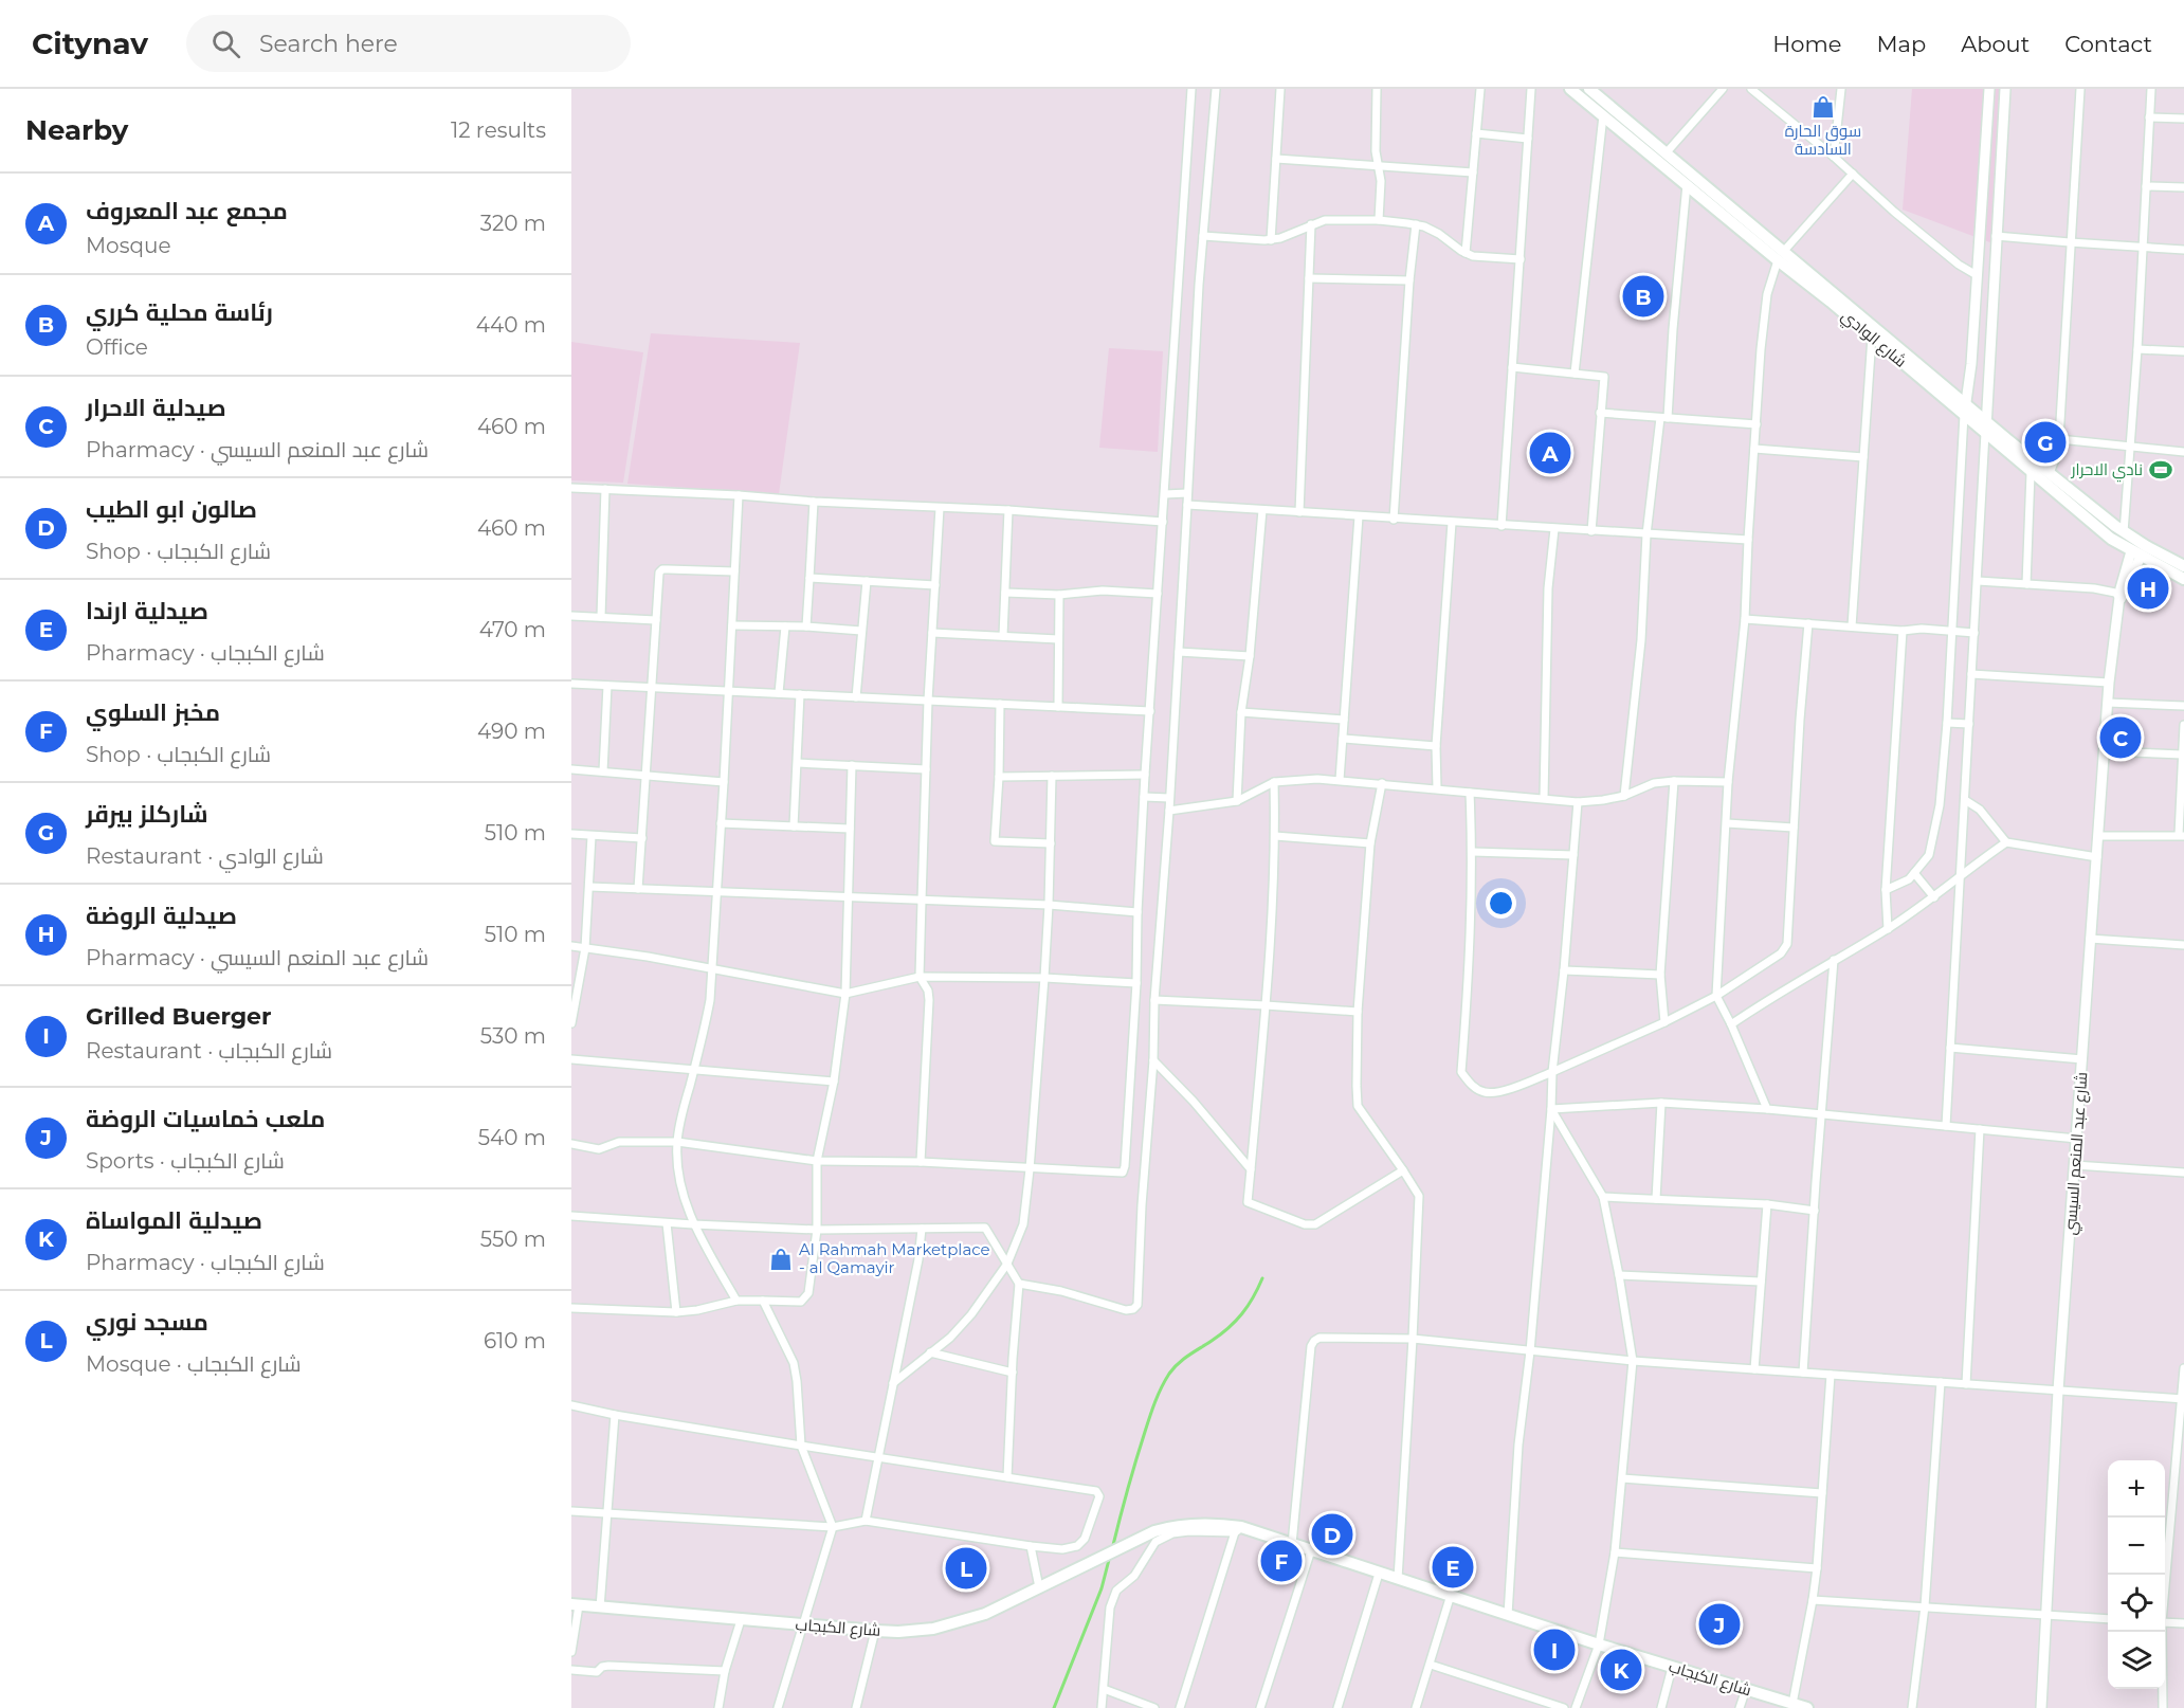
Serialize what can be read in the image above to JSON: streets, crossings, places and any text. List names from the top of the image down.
{
  "streets": {
    "main road": ["شارع الوادي", "شارع الكبجاب"],
    "street": ["شارع عبد المنعم السيسي"]
  },
  "crossings": [
    ["شارع الوادي", "شارع عبد المنعم السيسي"]
  ],
  "places": {
    "shop": ["سوق الحارة السادسة", "Al Rahmah Marketplace - al Qamayir"],
    "sports": ["نادي الاحرار"]
  },
  "page": {
    "header": "Citynav",
    "search": "Search here",
    "nav": [
      "Home",
      "Map",
      "About",
      "Contact"
    ],
    "heading": ["Nearby", "12 results"],
    "list": [
      {
        "mark": "A",
        "name": "مجمع عبد المعروف",
        "note": "Mosque",
        "value": "320 m"
      },
      {
        "mark": "B",
        "name": "رئاسة محلية كرري",
        "note": "Office",
        "value": "440 m"
      },
      {
        "mark": "C",
        "name": "صيدلية الاحرار",
        "note": "Pharmacy · شارع عبد المنعم السيسي",
        "value": "460 m"
      },
      {
        "mark": "D",
        "name": "صالون ابو الطيب",
        "note": "Shop · شارع الكبجاب",
        "value": "460 m"
      },
      {
        "mark": "E",
        "name": "صيدلية ارندا",
        "note": "Pharmacy · شارع الكبجاب",
        "value": "470 m"
      },
      {
        "mark": "F",
        "name": "مخبز السلوي",
        "note": "Shop · شارع الكبجاب",
        "value": "490 m"
      },
      {
        "mark": "G",
        "name": "شاركلز بيرقر",
        "note": "Restaurant · شارع الوادي",
        "value": "510 m"
      },
      {
        "mark": "H",
        "name": "صيدلية الروضة",
        "note": "Pharmacy · شارع عبد المنعم السيسي",
        "value": "510 m"
      },
      {
        "mark": "I",
        "name": "Grilled Buerger",
        "note": "Restaurant · شارع الكبجاب",
        "value": "530 m"
      },
      {
        "mark": "J",
        "name": "ملعب خماسيات الروضة",
        "note": "Sports · شارع الكبجاب",
        "value": "540 m"
      },
      {
        "mark": "K",
        "name": "صيدلية المواساة",
        "note": "Pharmacy · شارع الكبجاب",
        "value": "550 m"
      },
      {
        "mark": "L",
        "name": "مسجد نوري",
        "note": "Mosque · شارع الكبجاب",
        "value": "610 m"
      }
    ],
    "pins": [
      "B",
      "G",
      "A",
      "H",
      "C",
      "D",
      "F",
      "E",
      "L",
      "J",
      "I",
      "K"
    ],
    "map_buttons": ["+", "−"]
  }
}
